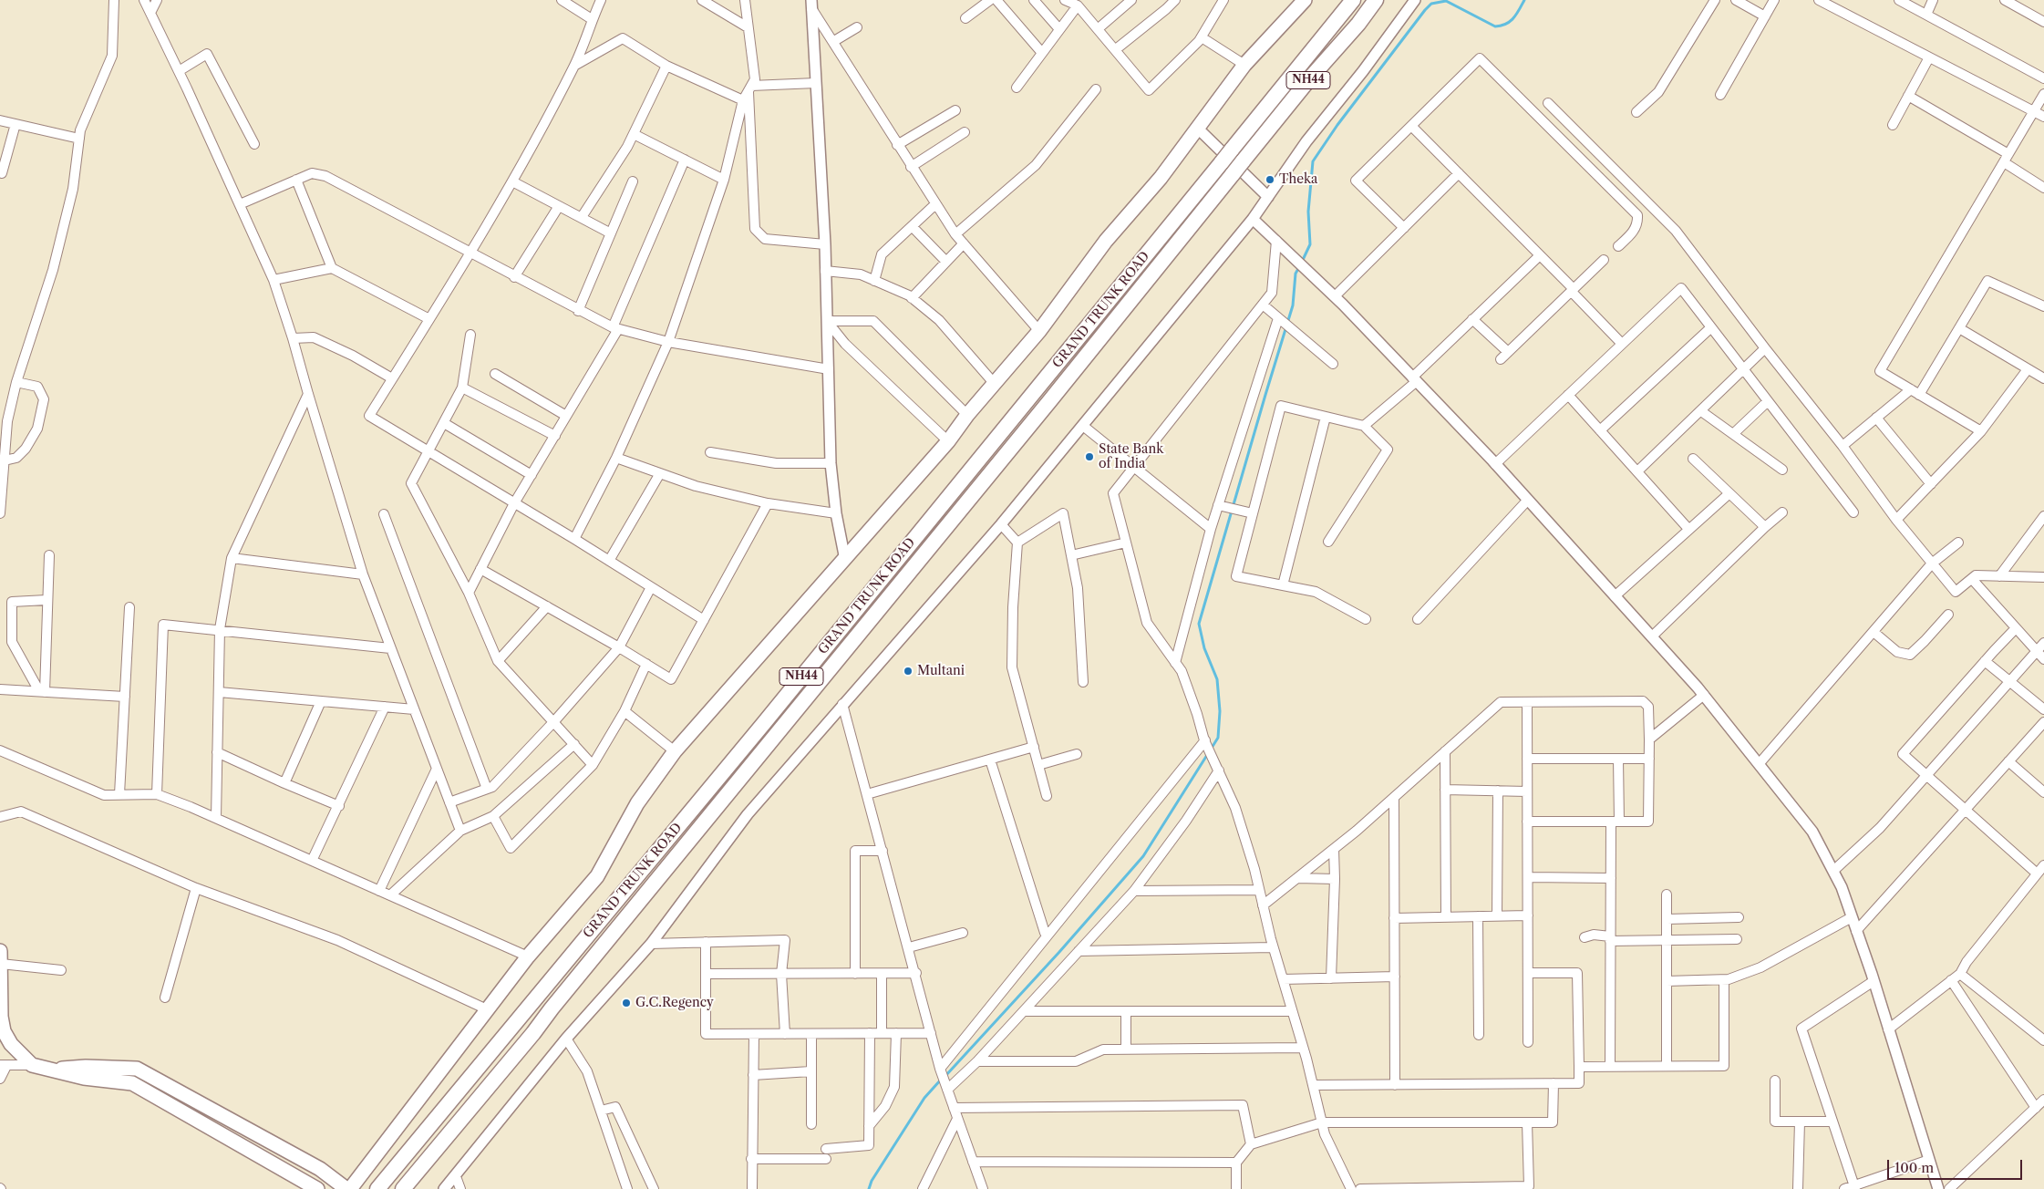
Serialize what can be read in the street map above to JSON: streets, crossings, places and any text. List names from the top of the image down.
{
  "streets": {
    "highway": ["NH44", "GRAND TRUNK ROAD"]
  },
  "places": [
    "Theka",
    "State Bank of India",
    "Multani",
    "G.C.Regency"
  ],
  "scale_bar": "100 m"
}
